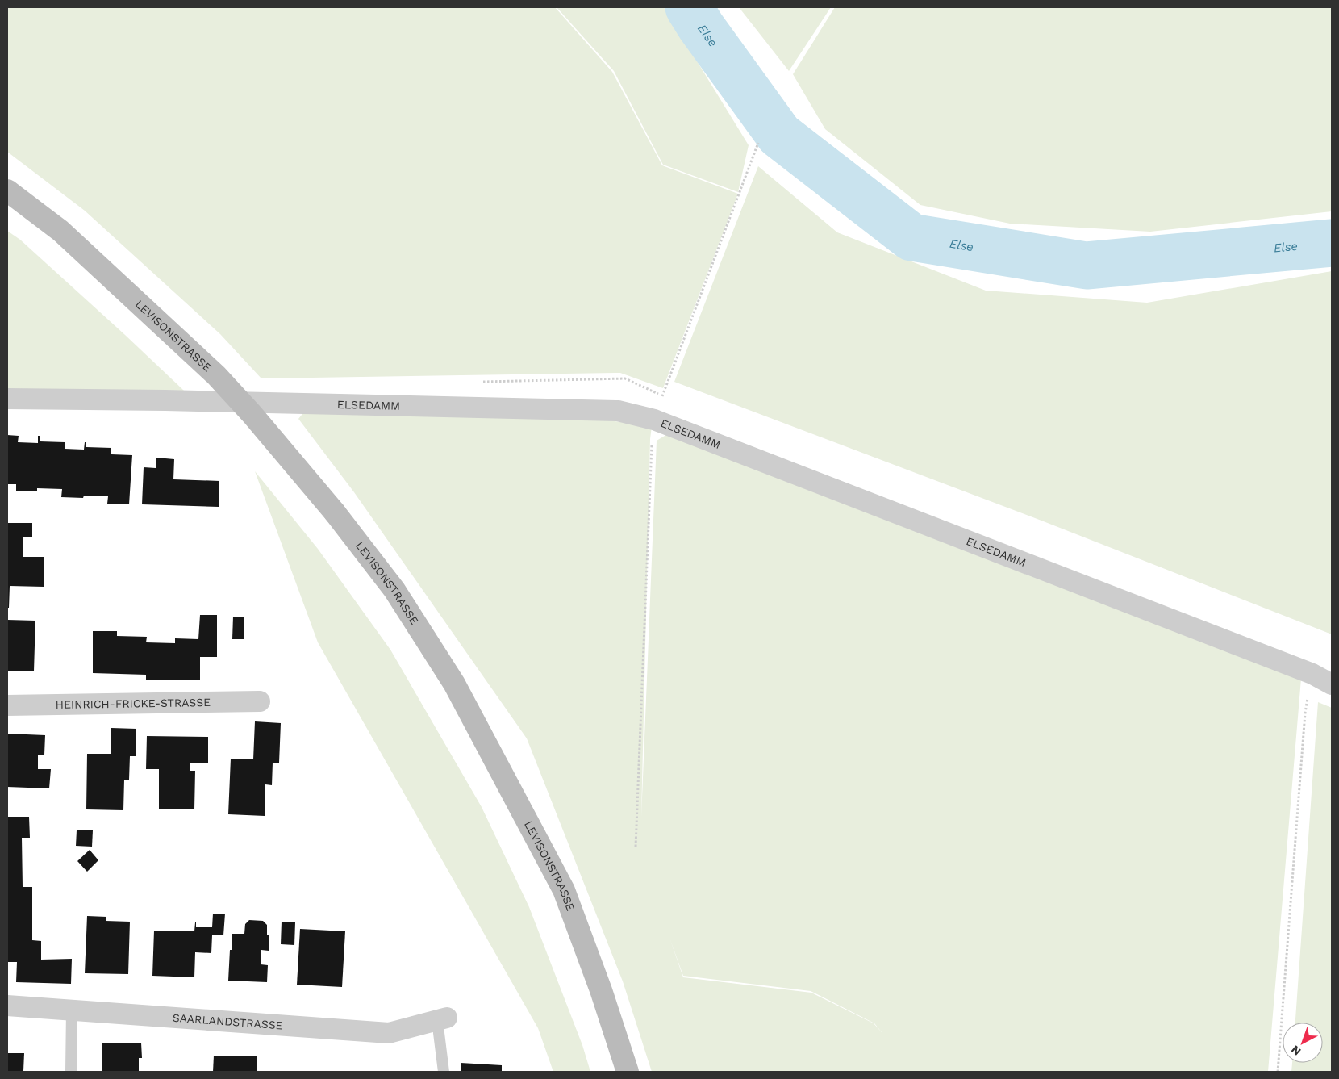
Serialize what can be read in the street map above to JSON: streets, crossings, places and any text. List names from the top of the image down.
{
  "streets": {
    "main road": ["LEVISONSTRASSE"],
    "street": ["ELSEDAMM", "HEINRICH-FRICKE-STRASSE", "SAARLANDSTRASSE"]
  },
  "water": ["Else"],
  "north": "bottom left"
}
